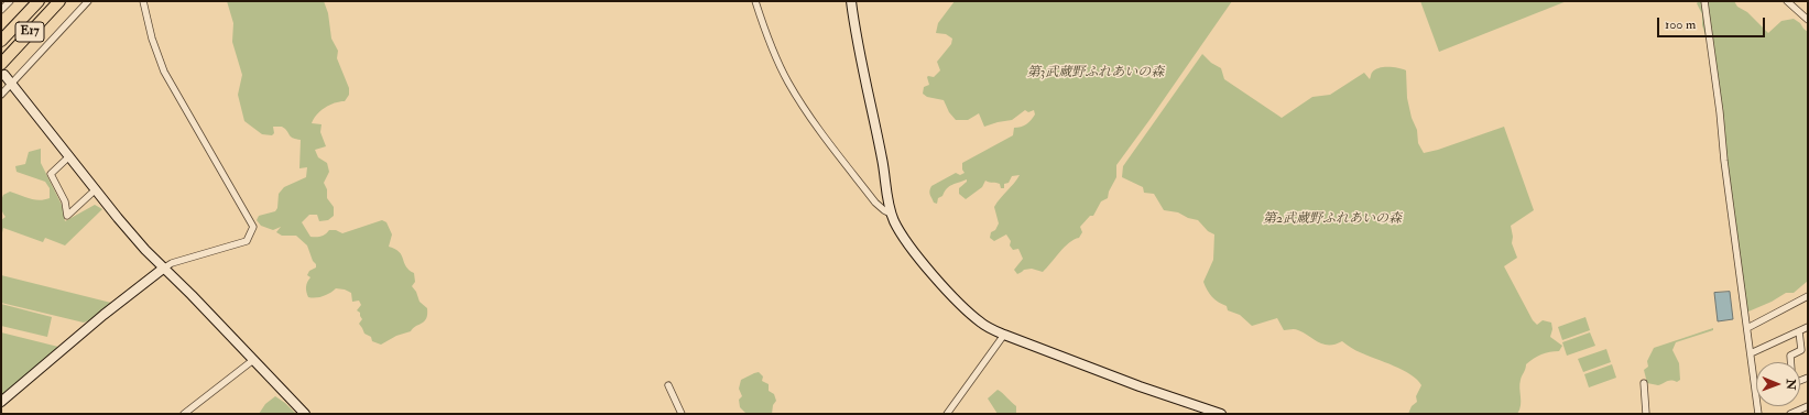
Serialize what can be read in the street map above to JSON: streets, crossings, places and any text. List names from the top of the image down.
{
  "streets": {
    "highway": ["E17"]
  },
  "parks": ["第3武蔵野ふれあいの森", "第2武蔵野ふれあいの森"],
  "scale_bar": "100 m",
  "north": "right"
}
